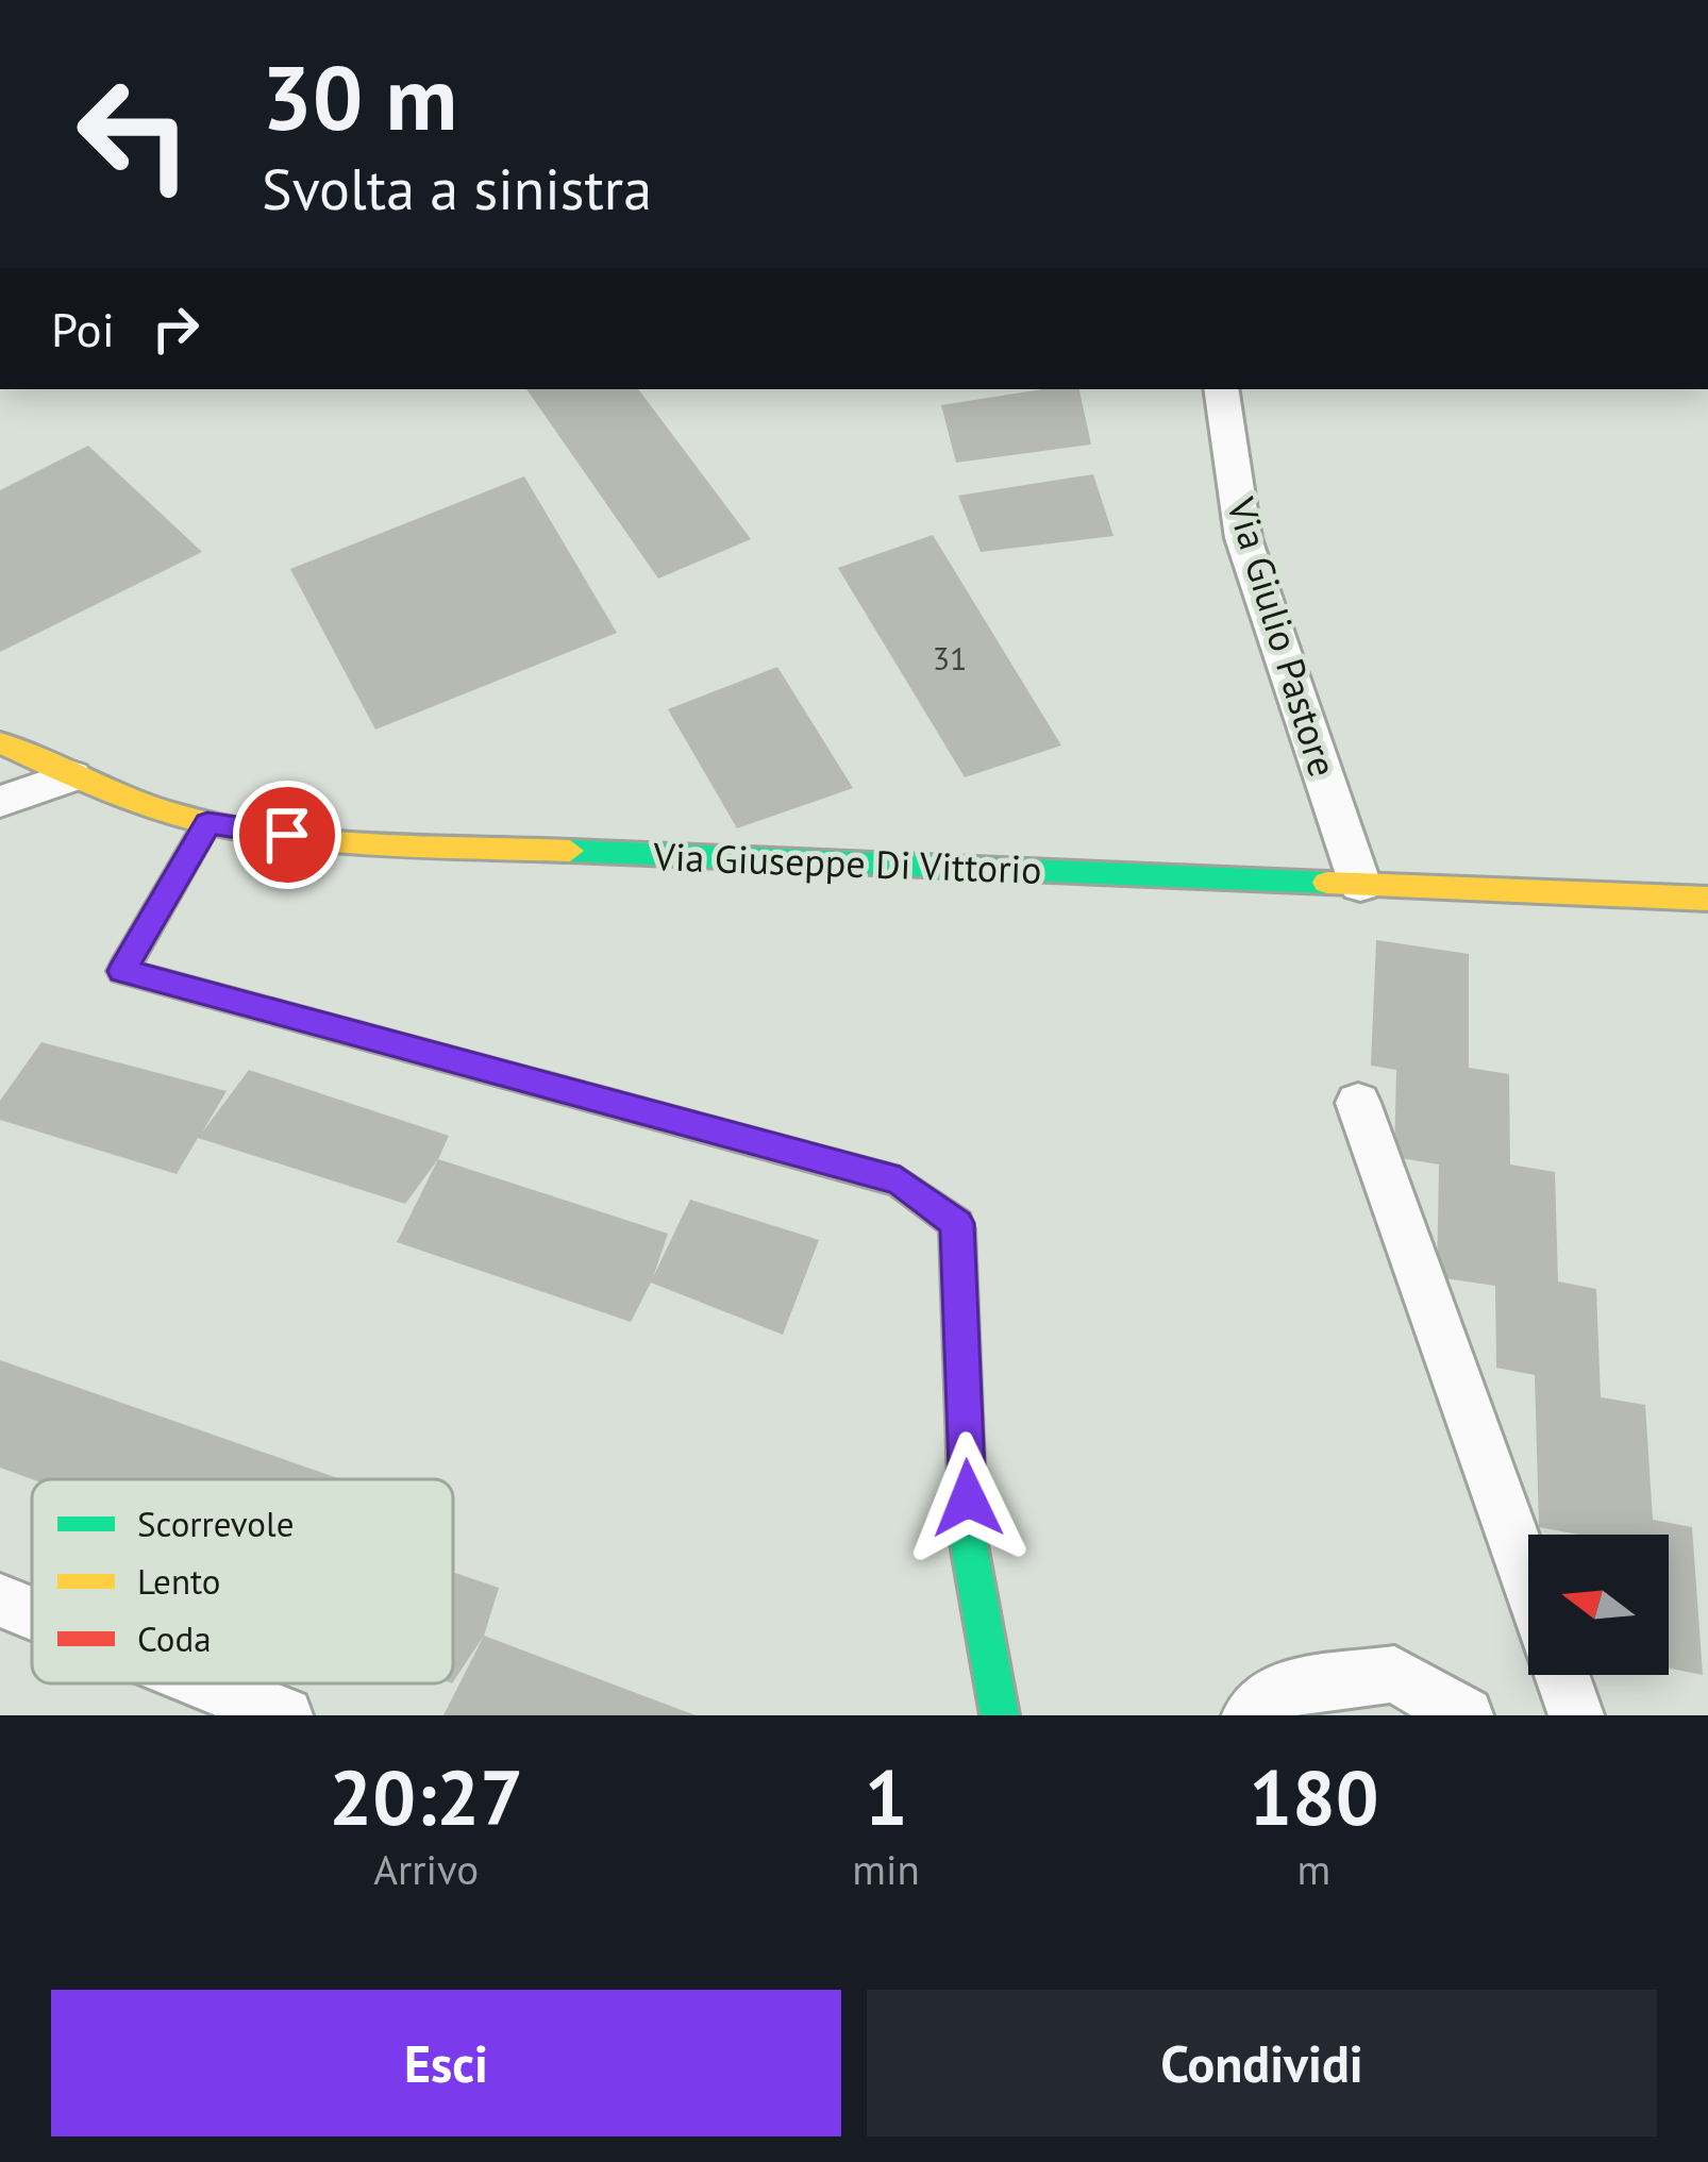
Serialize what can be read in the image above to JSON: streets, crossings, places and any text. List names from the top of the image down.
{
  "streets": {
    "street": ["Via Giulio Pastore", "Via Giuseppe Di Vittorio"]
  },
  "crossings": [
    ["Via Giulio Pastore", "Via Giuseppe Di Vittorio"]
  ],
  "house_numbers": ["31"],
  "legend": ["Scorrevole", "Lento", "Coda"],
  "north": "left",
  "page": {
    "turn": ["30 m", "Svolta a sinistra"],
    "then": "Poi",
    "eta": [
      "20:27",
      "Arrivo",
      "1",
      "min",
      "180",
      "m"
    ],
    "buttons": ["Esci", "Condividi"]
  }
}
